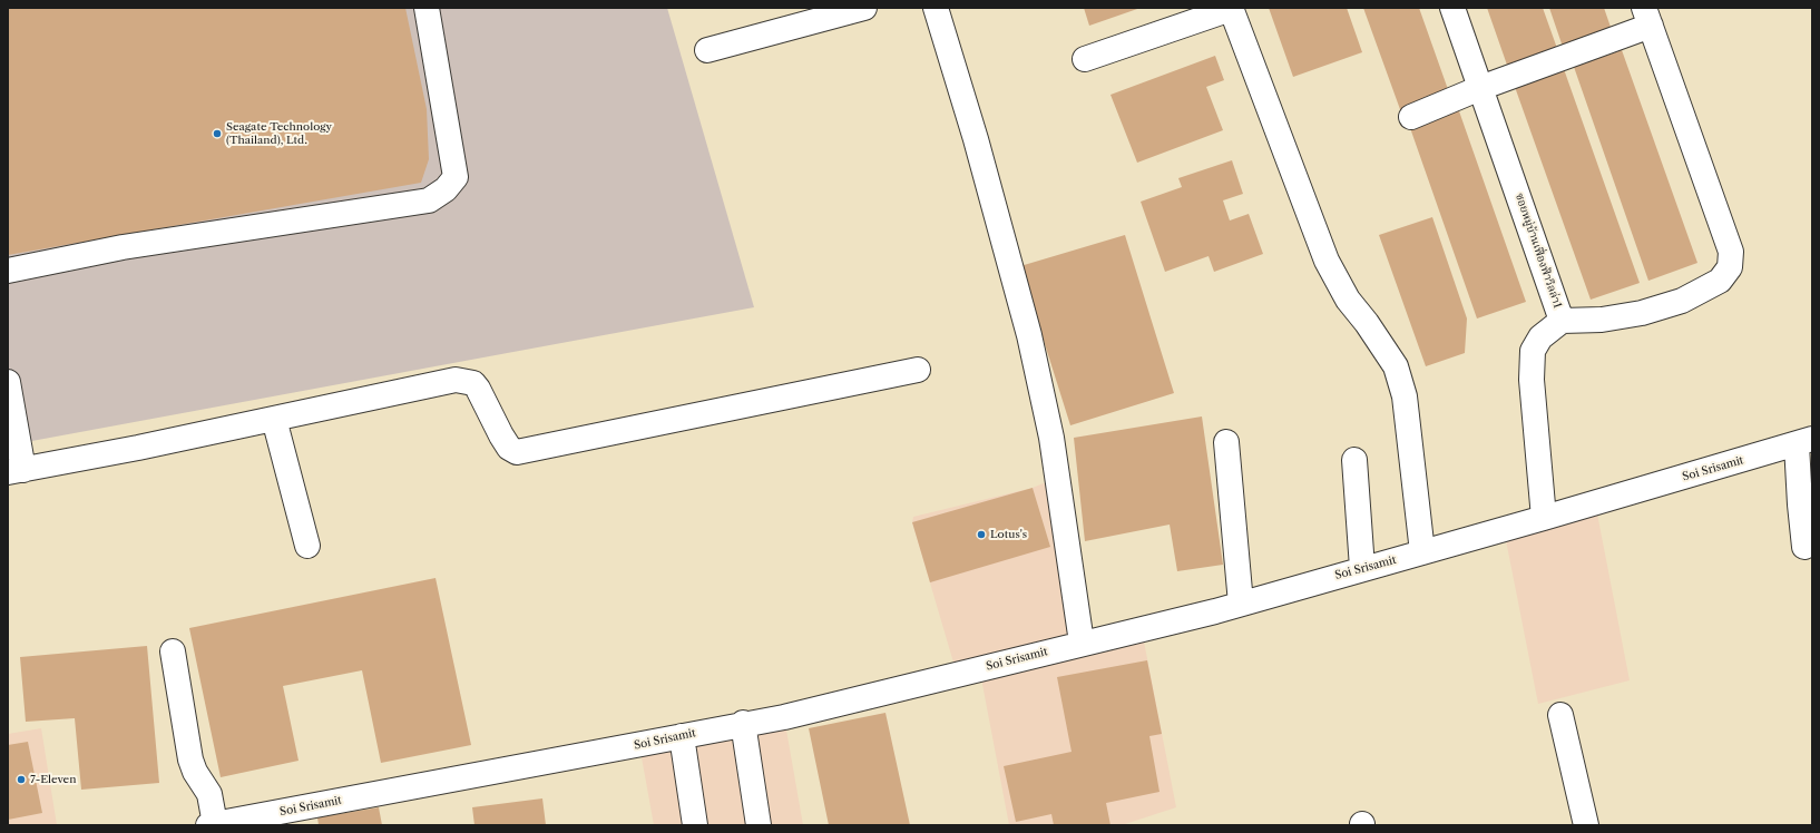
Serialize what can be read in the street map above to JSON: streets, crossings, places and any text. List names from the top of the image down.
{
  "streets": {
    "street": ["ซอยหมู่บ้านเฟื่องฟ้าวิลล่า1", "Soi Srisamit"]
  },
  "crossings": [
    ["ซอยหมู่บ้านเฟื่องฟ้าวิลล่า1", "Soi Srisamit"]
  ],
  "places": ["Seagate Technology (Thailand), Ltd.", "Lotus's", "7-Eleven"]
}
